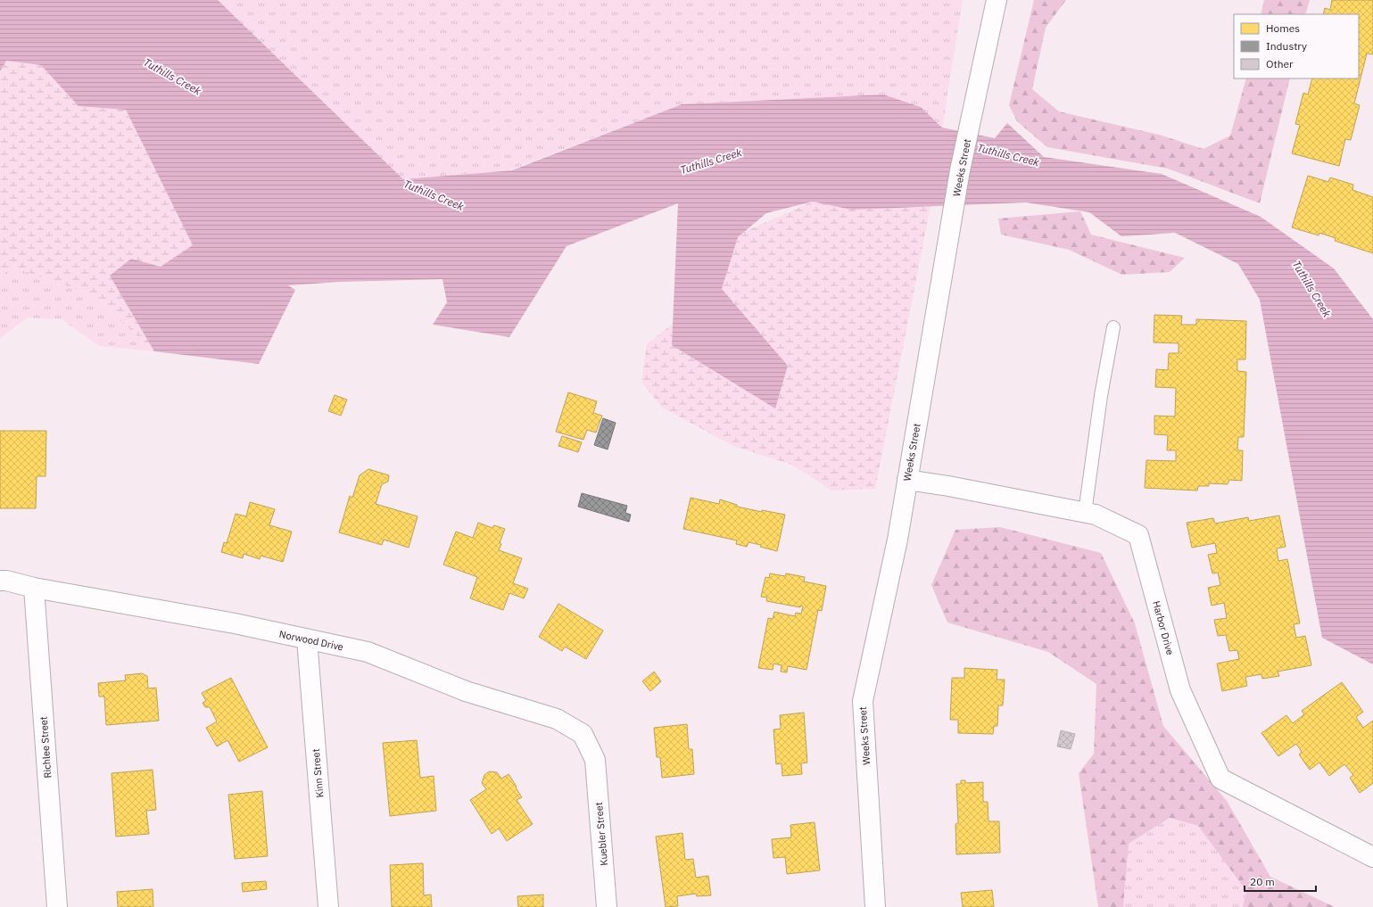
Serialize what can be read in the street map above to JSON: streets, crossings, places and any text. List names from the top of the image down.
{
  "streets": {
    "street": [
      "Weeks Street",
      "Harbor Drive",
      "Norwood Drive",
      "Richlee Street",
      "Kinn Street",
      "Kuebler Street"
    ]
  },
  "crossings": [
    ["Weeks Street", "Harbor Drive"],
    ["Norwood Drive", "Richlee Street"],
    ["Norwood Drive", "Kinn Street"],
    ["Norwood Drive", "Kuebler Street"]
  ],
  "water": ["Tuthills Creek"],
  "legend": ["Homes", "Industry", "Other"],
  "scale_bar": "20 m"
}
